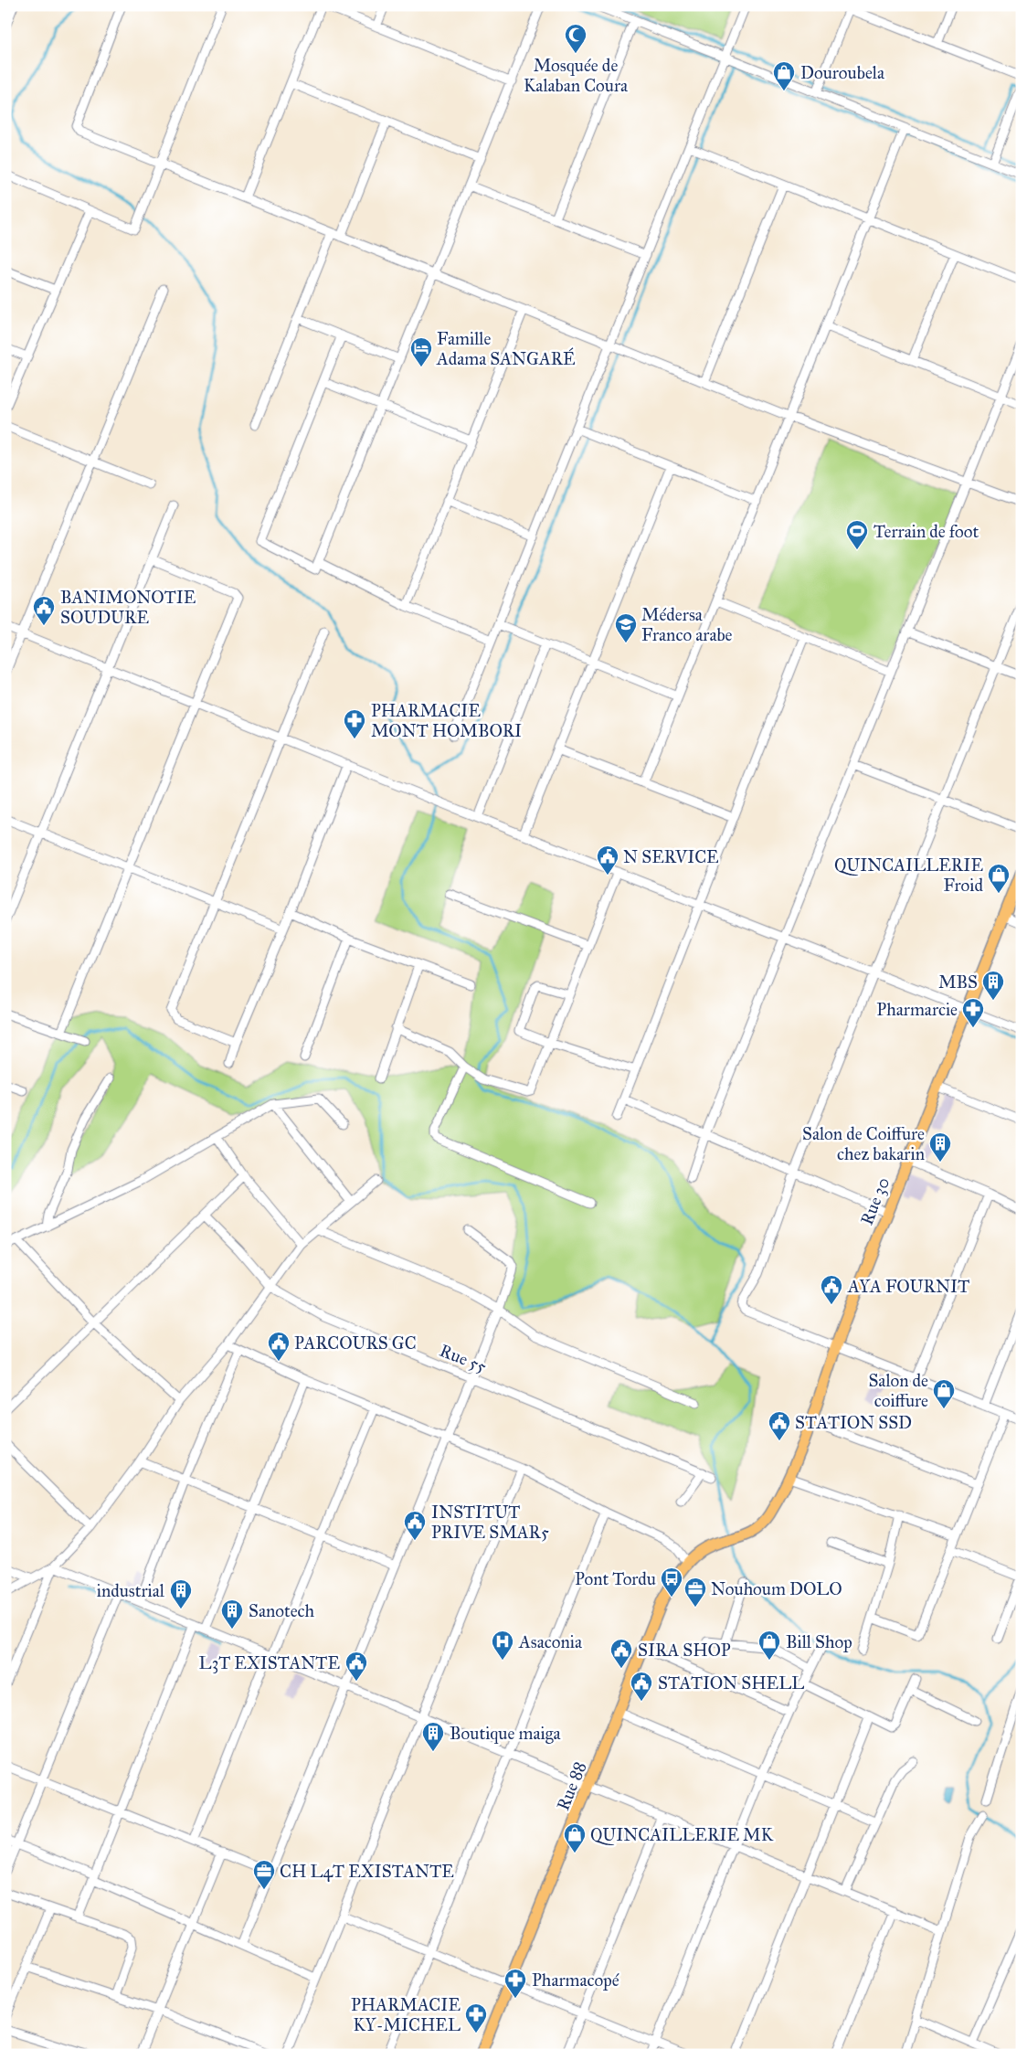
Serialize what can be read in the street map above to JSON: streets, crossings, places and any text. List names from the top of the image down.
{
  "streets": {
    "main road": ["Rue 30", "Rue 88"],
    "street": ["Rue 55"]
  },
  "crossings": [
    ["Rue 30", "Rue 88"]
  ],
  "places": {
    "mosque": ["Mosquée de Kalaban Coura"],
    "shop": [
      "Douroubela",
      "QUINCAILLERIE Froid",
      "Salon de coiffure",
      "Bill Shop",
      "QUINCAILLERIE MK"
    ],
    "hotel": ["Famille Adama SANGARÉ"],
    "sports": ["Terrain de foot"],
    "public building": [
      "BANIMONOTIE SOUDURE",
      "N SERVICE",
      "AYA FOURNIT",
      "PARCOURS GC",
      "STATION SSD",
      "INSTITUT PRIVE SMAR5",
      "SIRA SHOP",
      "L3T EXISTANTE",
      "STATION SHELL"
    ],
    "school or university": ["Médersa Franco arabe"],
    "pharmacy": [
      "PHARMACIE MONT HOMBORI",
      "Pharmarcie",
      "Pharmacopé",
      "PHARMACIE KY-MICHEL"
    ],
    "building": [
      "MBS",
      "Salon de Coiffure chez bakarin",
      "industrial",
      "Sanotech",
      "Boutique maiga"
    ],
    "bus stop": ["Pont Tordu"],
    "office": ["Nouhoum DOLO", "CH L4T EXISTANTE"],
    "hospital": ["Asaconia"]
  }
}
